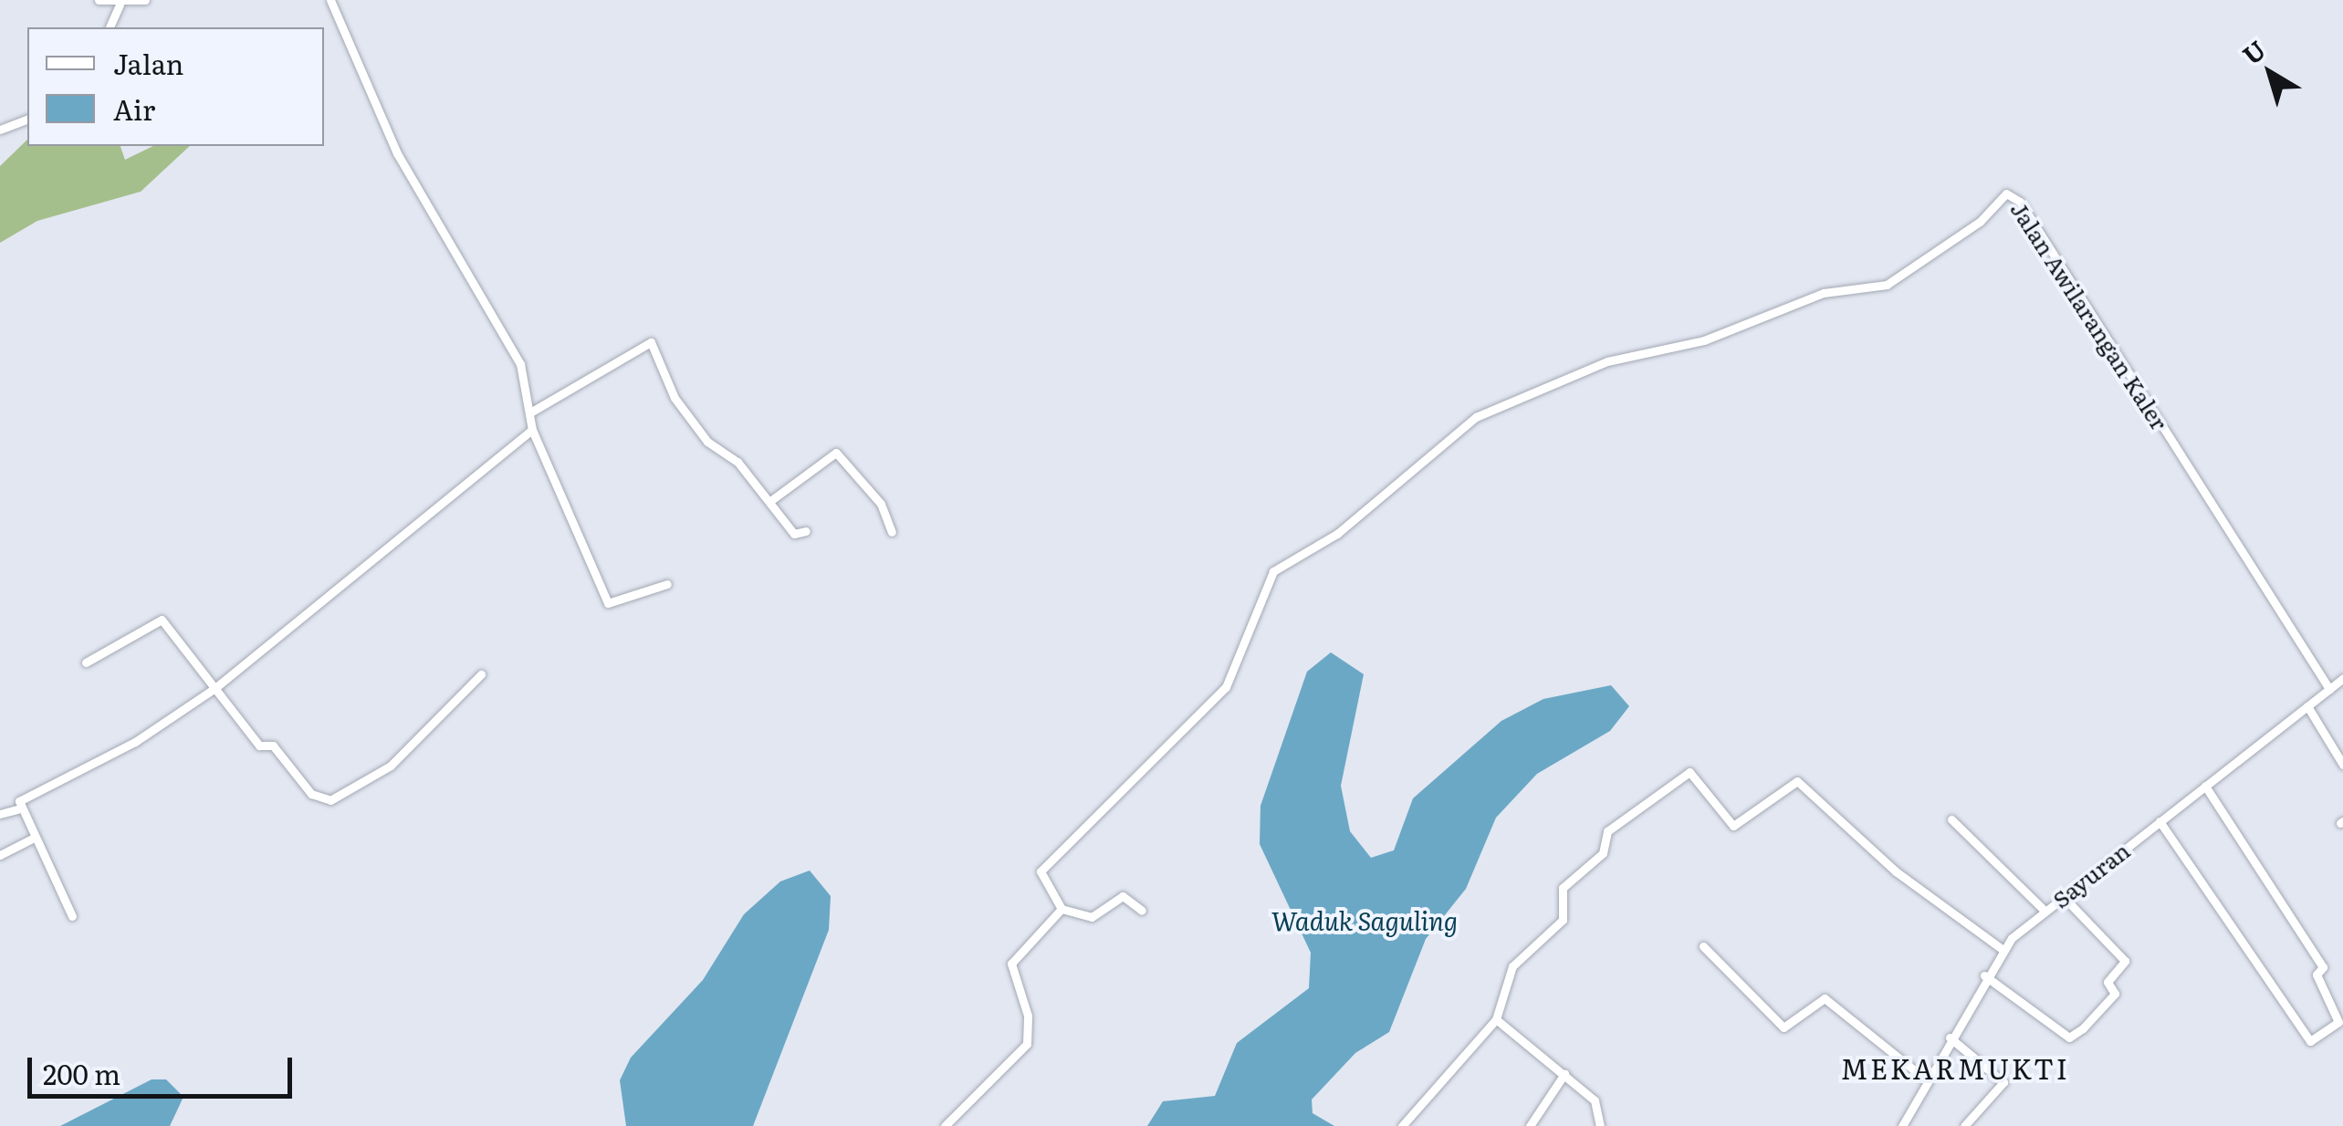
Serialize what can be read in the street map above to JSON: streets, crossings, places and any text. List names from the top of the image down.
{
  "streets": {
    "street": ["Jalan Awilarangan Kaler", "Sayuran"]
  },
  "crossings": [
    ["Jalan Awilarangan Kaler", "Sayuran"]
  ],
  "districts": ["MEKARMUKTI"],
  "water": ["Waduk Saguling"],
  "legend": ["Jalan", "Air"],
  "scale_bar": "200 m",
  "north": "top left"
}
